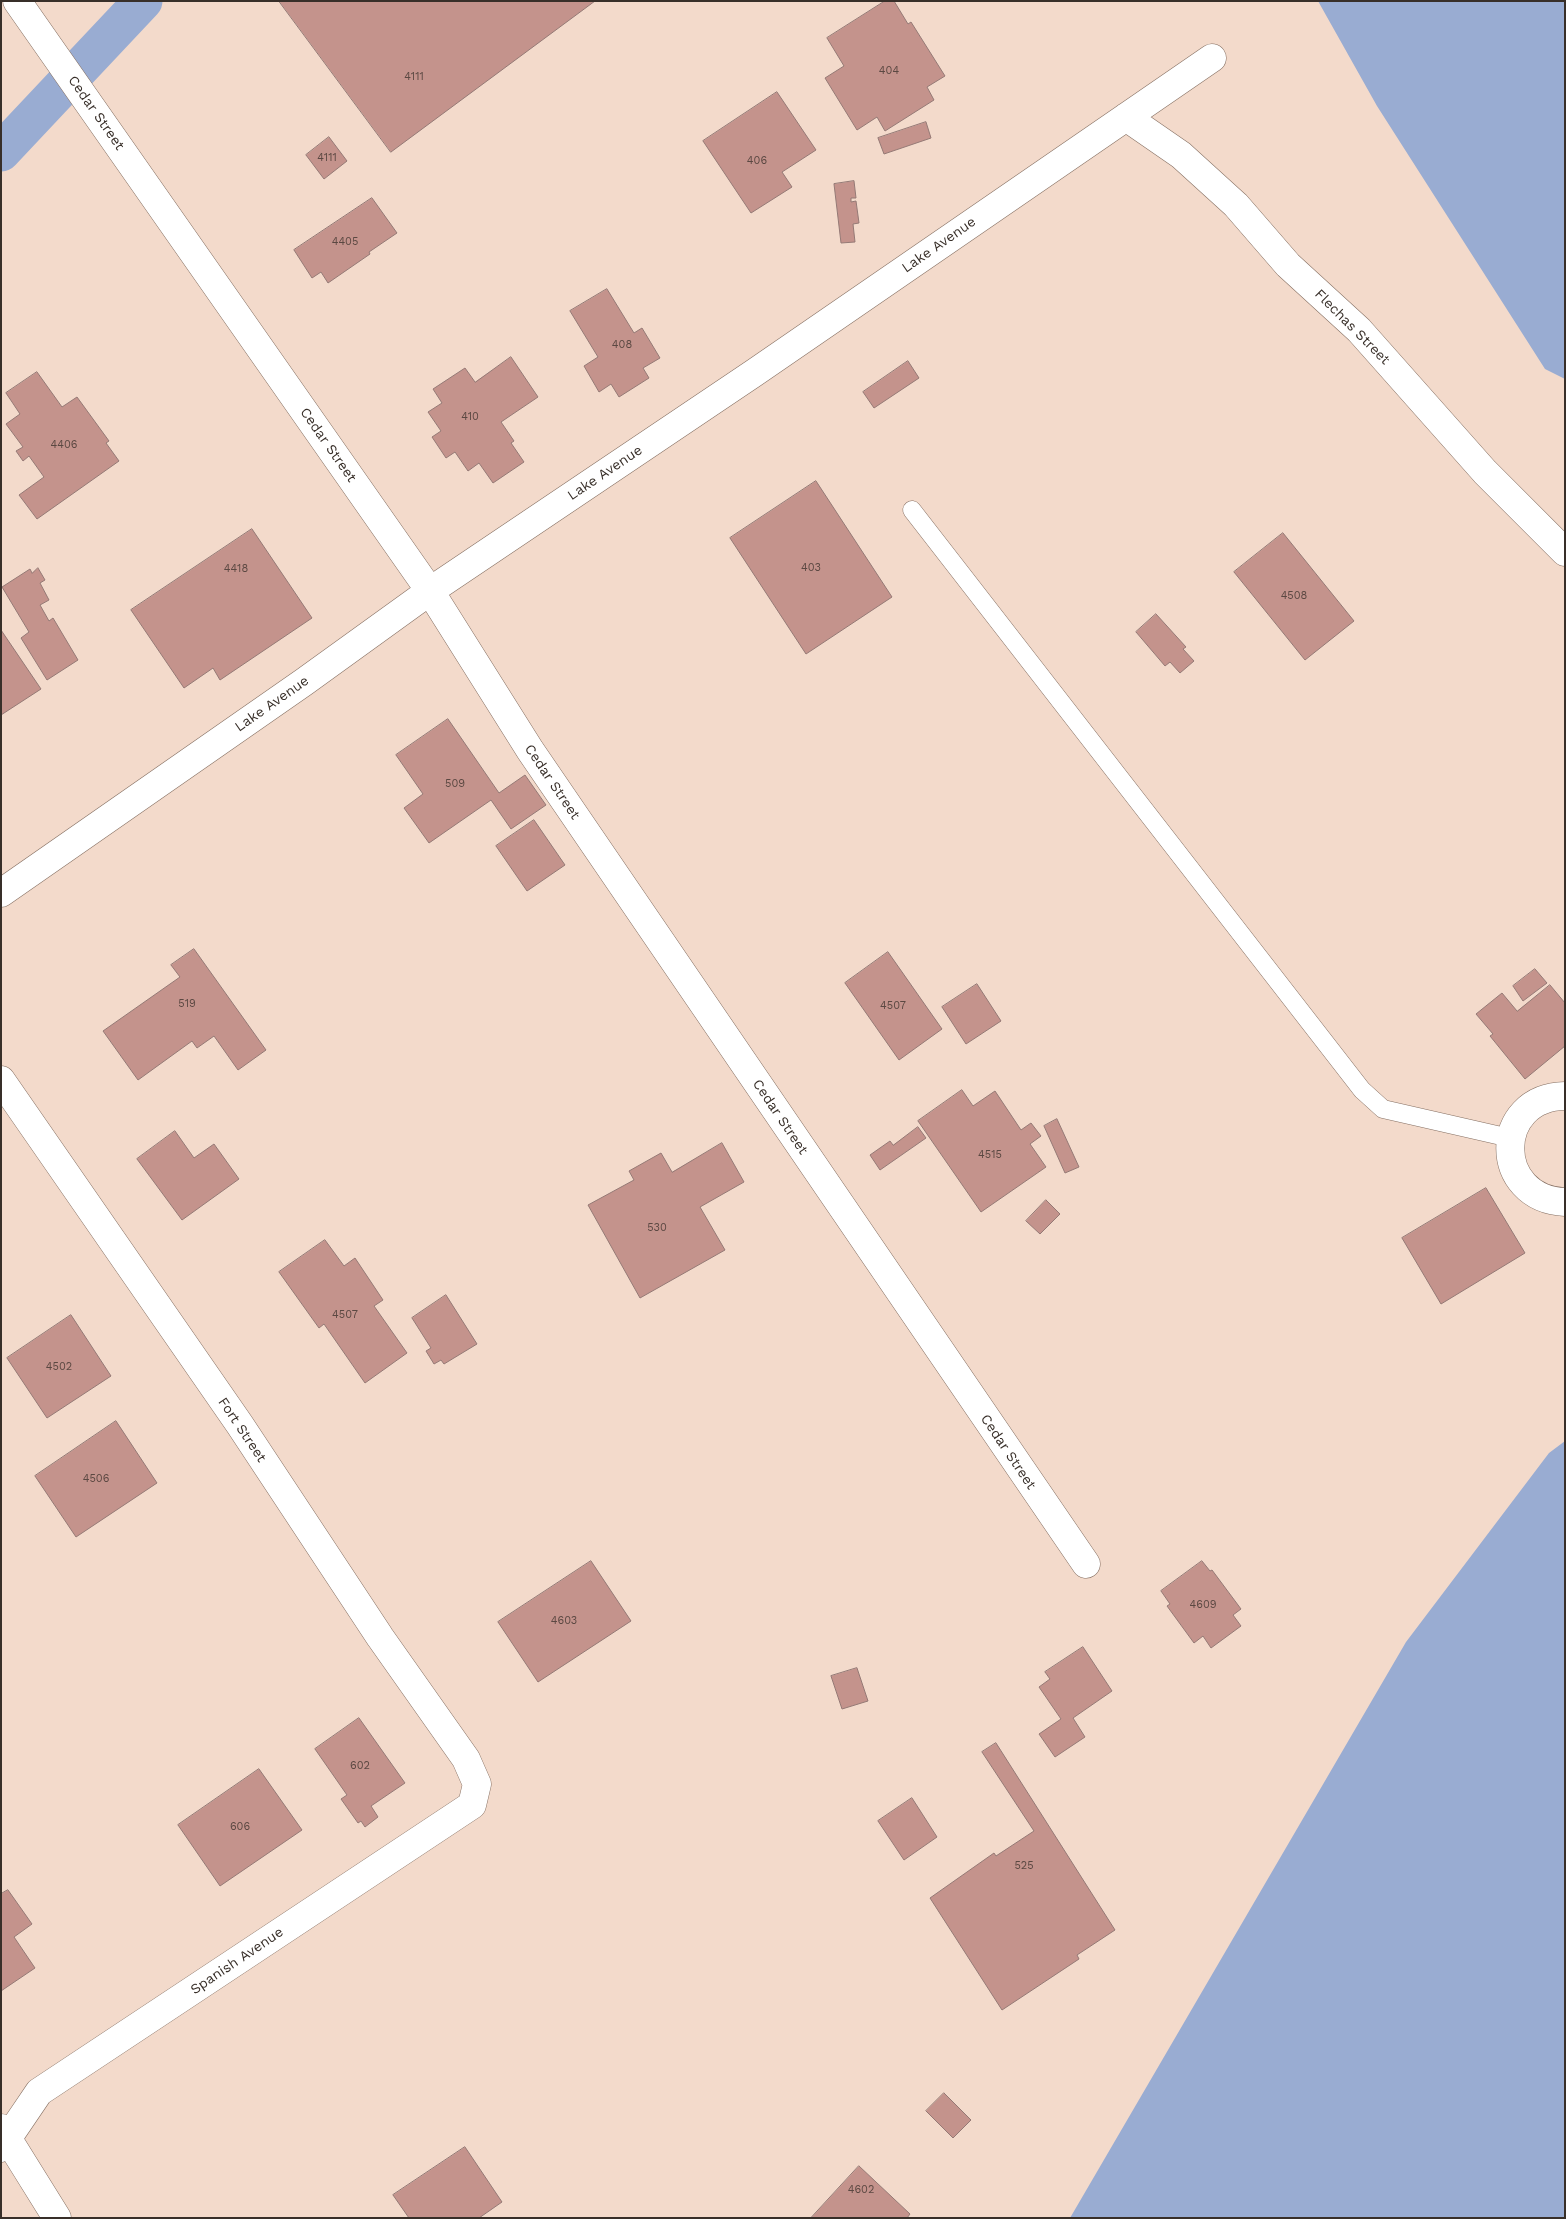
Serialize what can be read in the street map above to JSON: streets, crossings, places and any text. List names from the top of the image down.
{
  "streets": {
    "street": [
      "Cedar Street",
      "Lake Avenue",
      "Flechas Street",
      "Fort Street",
      "Spanish Avenue"
    ]
  },
  "crossings": [
    ["Cedar Street", "Lake Avenue"],
    ["Lake Avenue", "Flechas Street"],
    ["Fort Street", "Spanish Avenue"]
  ],
  "house_numbers": [
    "404",
    "4111",
    "4111",
    "406",
    "4405",
    "408",
    "410",
    "4406",
    "403",
    "4418",
    "4508",
    "509",
    "519",
    "4507",
    "4515",
    "530",
    "4507",
    "4502",
    "4506",
    "4609",
    "4603",
    "602",
    "606",
    "525",
    "4602"
  ]
}
